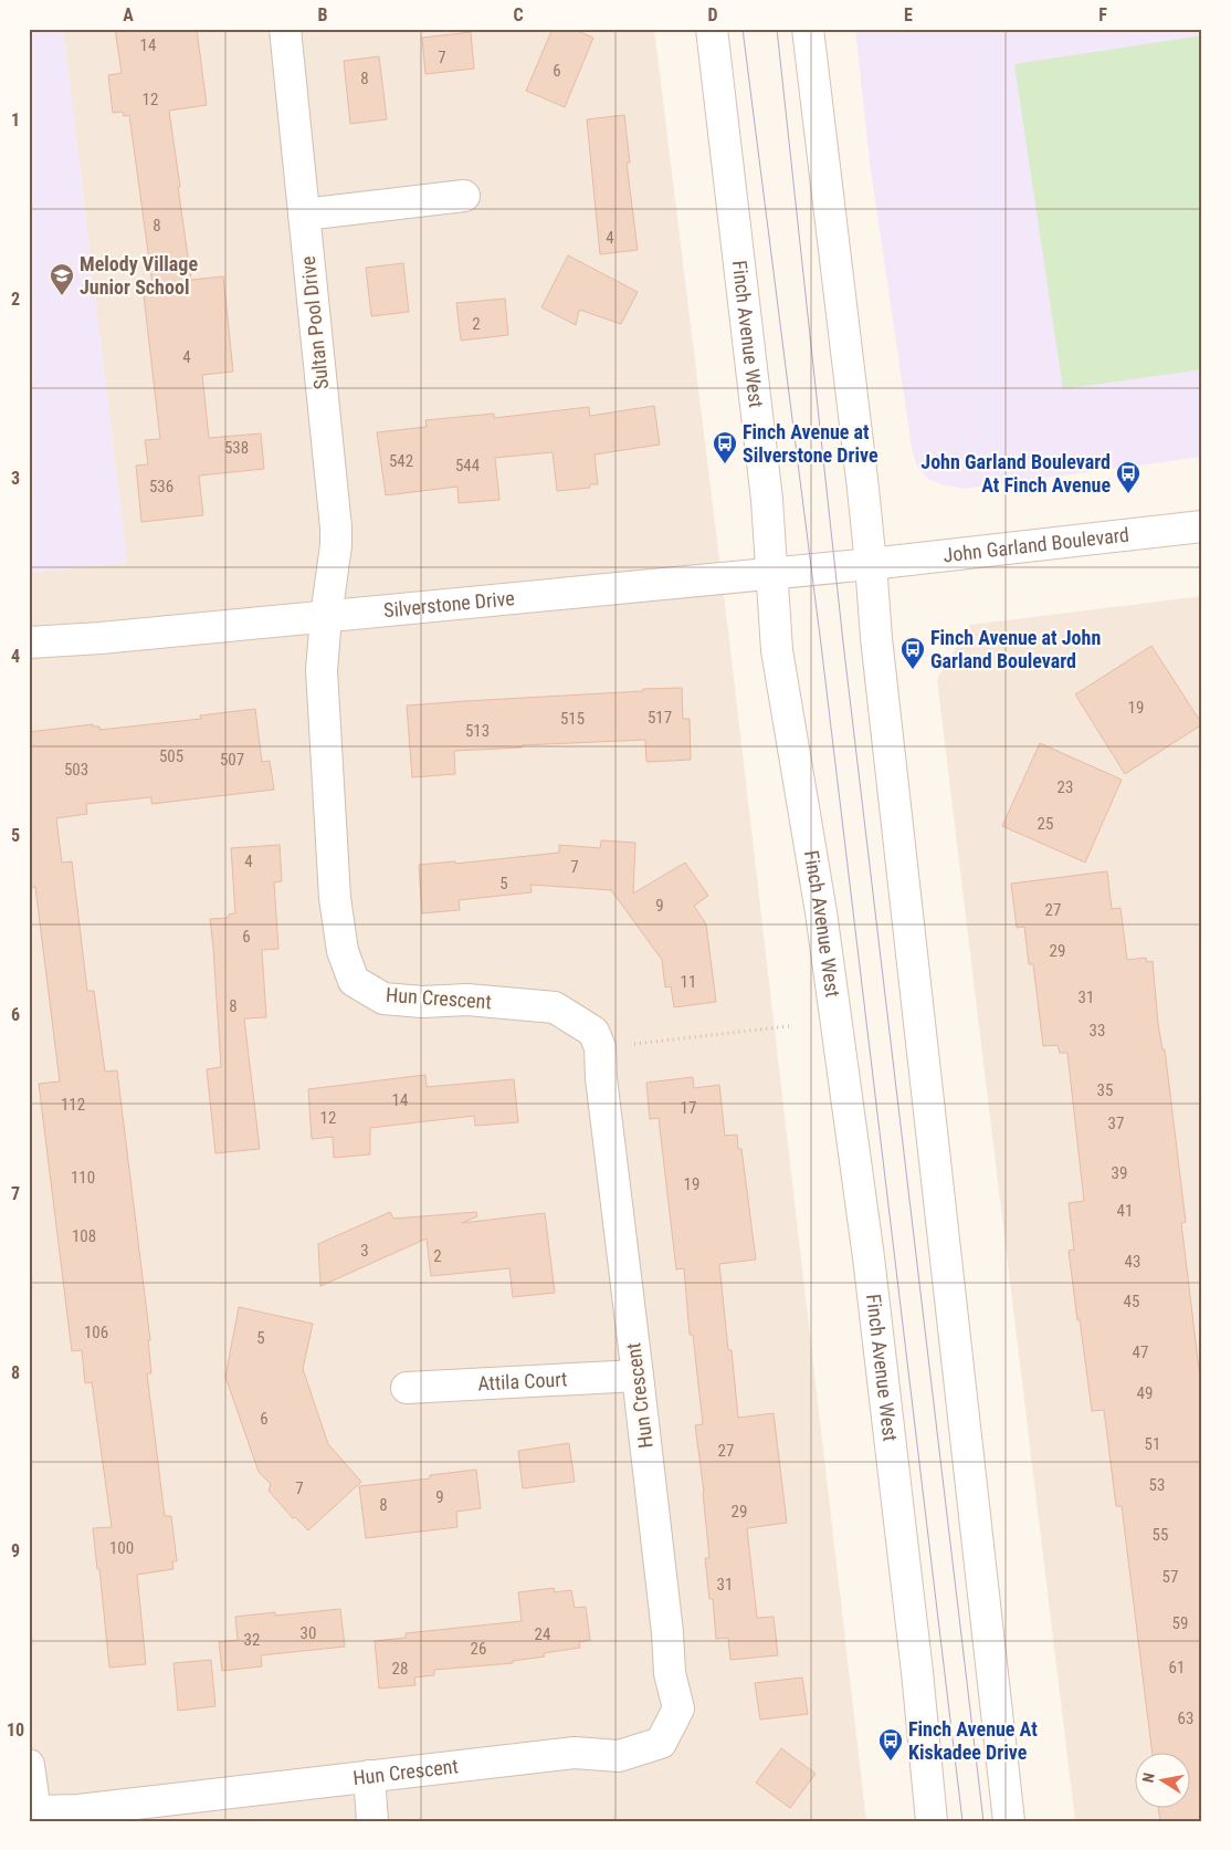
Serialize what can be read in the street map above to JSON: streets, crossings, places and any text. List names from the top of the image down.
{
  "streets": {
    "street": [
      "Sultan Pool Drive",
      "Finch Avenue West",
      "John Garland Boulevard",
      "Silverstone Drive",
      "Hun Crescent",
      "Attila Court"
    ]
  },
  "crossings": [
    ["Sultan Pool Drive", "Silverstone Drive"],
    ["Sultan Pool Drive", "Hun Crescent"],
    ["Finch Avenue West", "Silverstone Drive"],
    ["John Garland Boulevard", "Silverstone Drive"],
    ["Silverstone Drive", "Hun Crescent"],
    ["Hun Crescent", "Attila Court"]
  ],
  "places": {
    "school or university": ["Melody Village Junior School"],
    "bus stop": [
      "Finch Avenue at Silverstone Drive",
      "John Garland Boulevard At Finch Avenue",
      "Finch Avenue at John Garland Boulevard",
      "Finch Avenue At Kiskadee Drive"
    ]
  },
  "house_numbers": [
    "14",
    "7",
    "6",
    "8",
    "12",
    "8",
    "4",
    "2",
    "4",
    "538",
    "542",
    "544",
    "536",
    "19",
    "517",
    "515",
    "513",
    "505",
    "507",
    "503",
    "23",
    "25",
    "4",
    "7",
    "5",
    "9",
    "27",
    "6",
    "29",
    "11",
    "31",
    "8",
    "33",
    "35",
    "14",
    "112",
    "17",
    "12",
    "37",
    "39",
    "110",
    "19",
    "41",
    "108",
    "3",
    "2",
    "43",
    "45",
    "106",
    "5",
    "47",
    "49",
    "6",
    "51",
    "27",
    "53",
    "7",
    "9",
    "8",
    "29",
    "55",
    "100",
    "57",
    "31",
    "59",
    "30",
    "24",
    "32",
    "26",
    "61",
    "28",
    "63"
  ],
  "north": "left",
  "grid": {
    "columns": [
      "A",
      "B",
      "C",
      "D",
      "E",
      "F"
    ],
    "rows": [
      "1",
      "2",
      "3",
      "4",
      "5",
      "6",
      "7",
      "8",
      "9",
      "10"
    ]
  }
}
